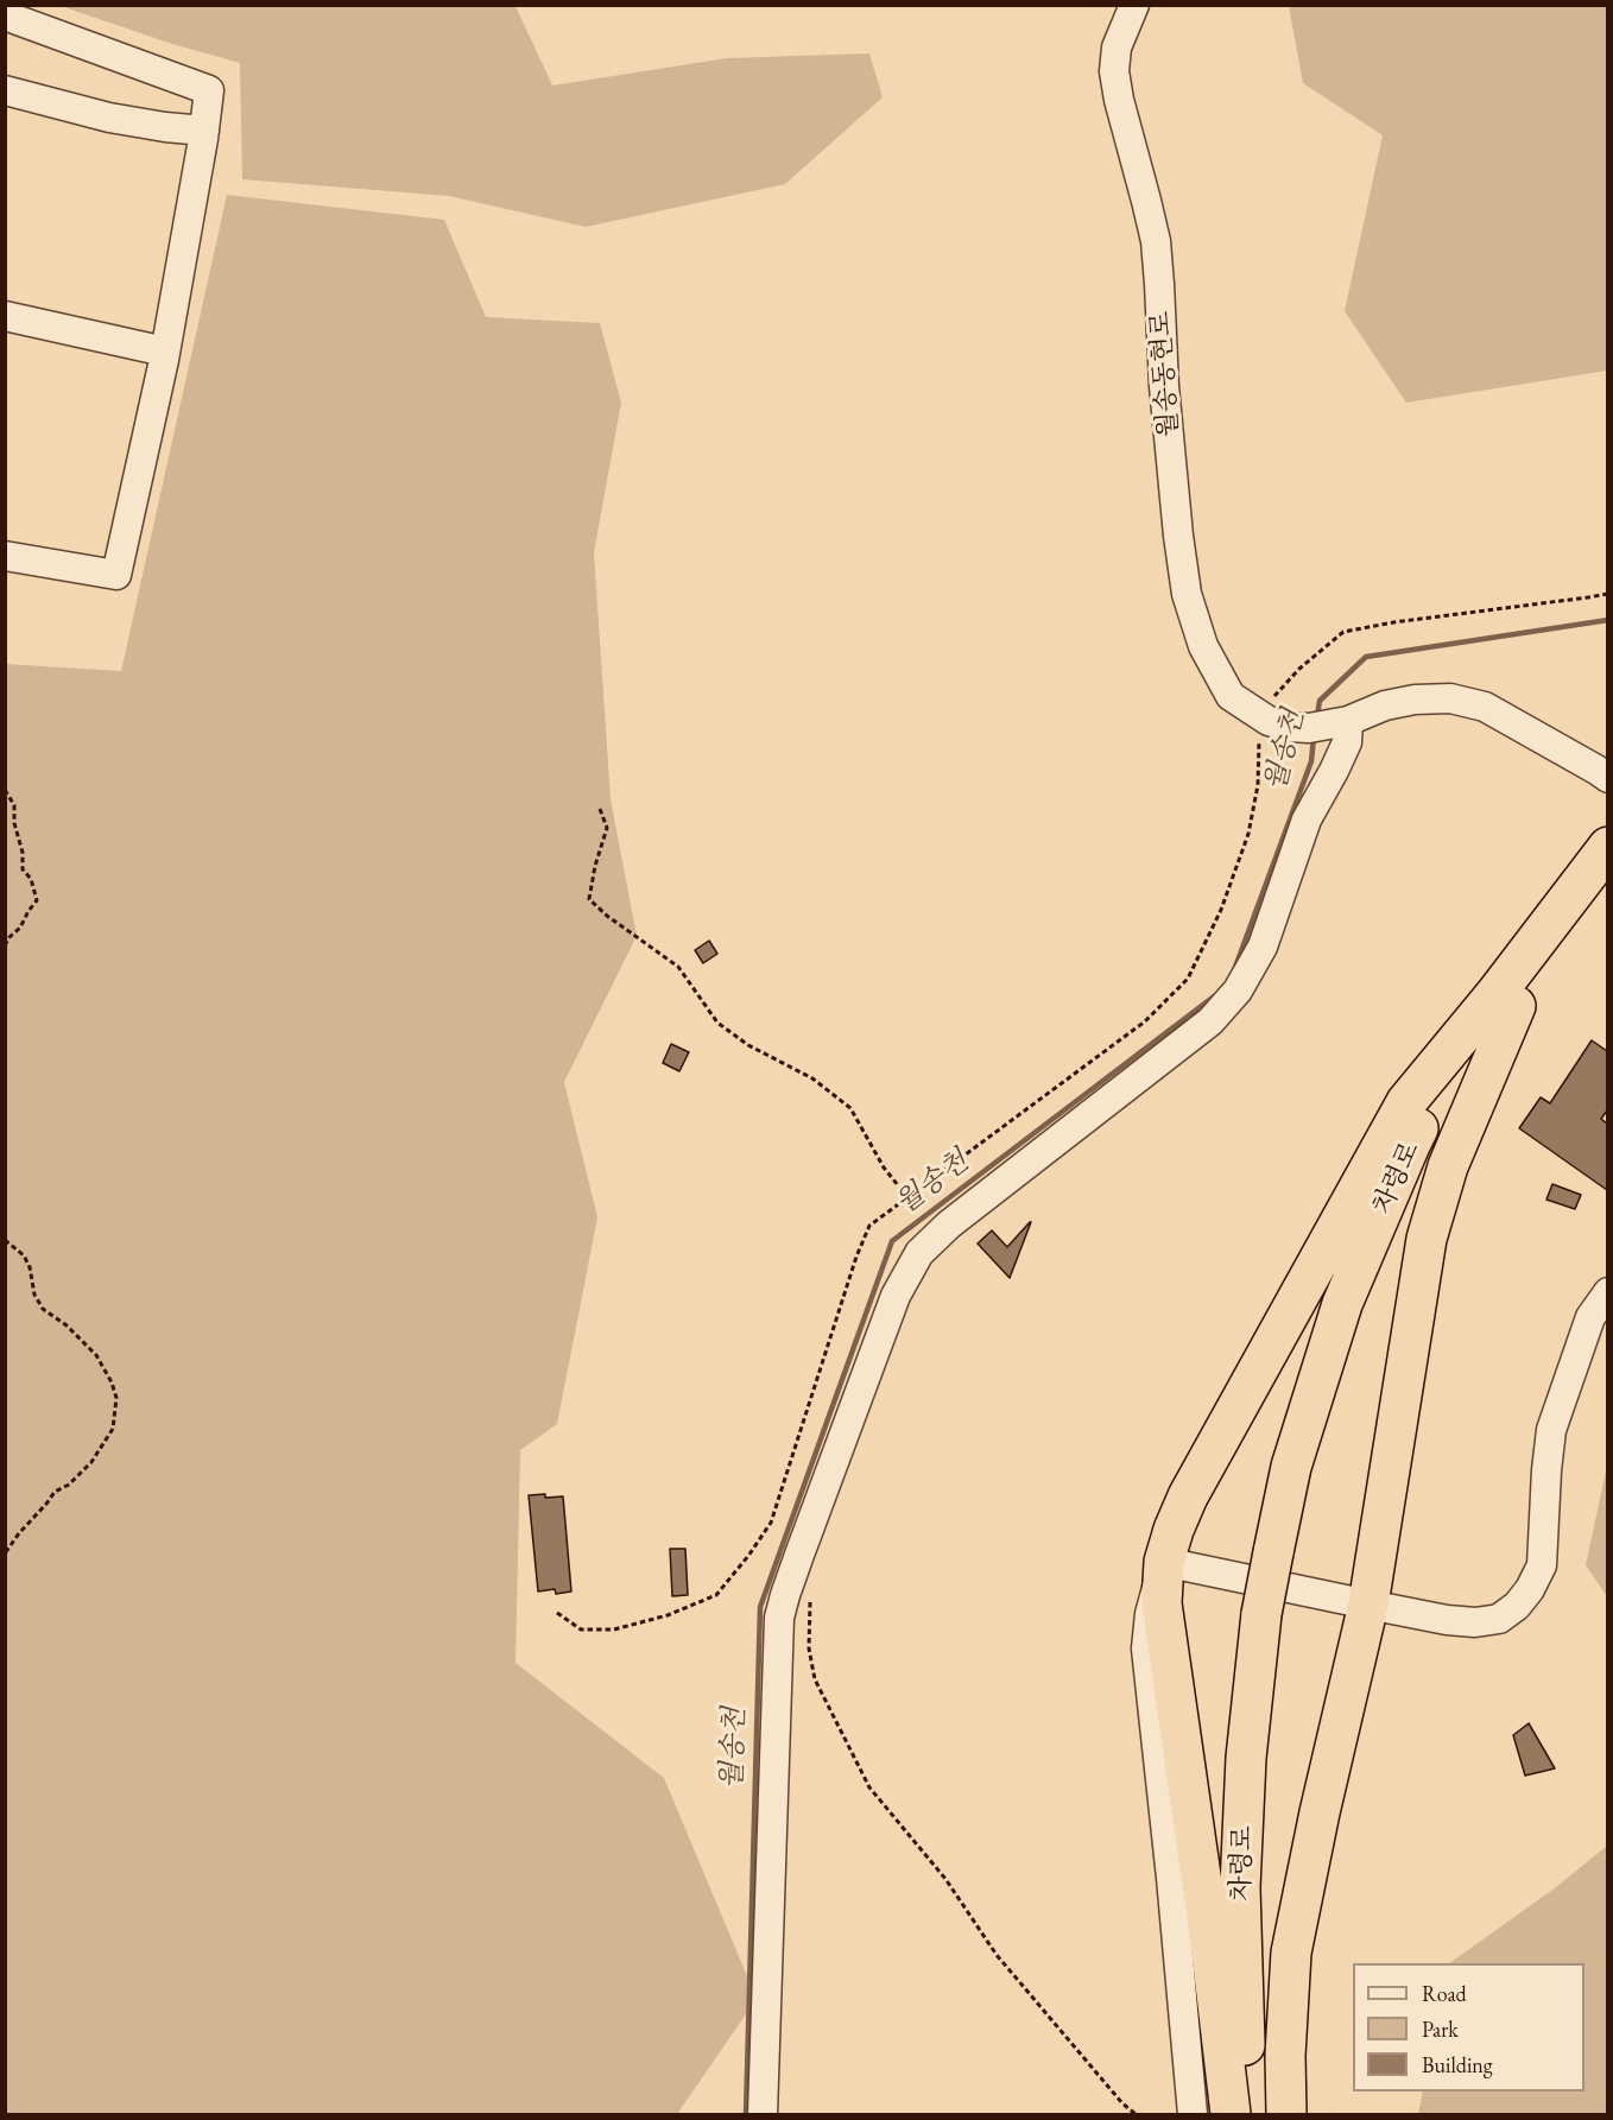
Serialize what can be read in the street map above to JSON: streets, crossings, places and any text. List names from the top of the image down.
{
  "streets": {
    "highway": ["차령로"],
    "street": ["월송동현로"]
  },
  "water": ["월송천"],
  "legend": ["Road", "Park", "Building"]
}
